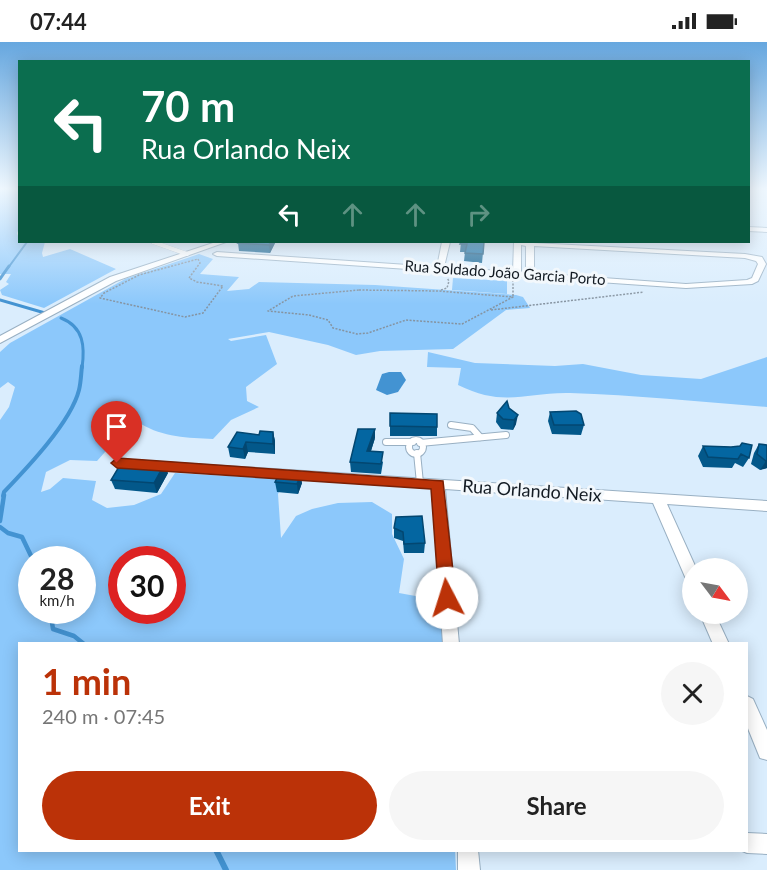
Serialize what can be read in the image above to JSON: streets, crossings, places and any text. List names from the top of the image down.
{
  "streets": {
    "street": ["Rua Soldado João Garcia Porto", "Rua Orlando Neix"]
  },
  "north": "bottom right",
  "page": {
    "status": "07:44",
    "turn": ["70 m", "Rua Orlando Neix"],
    "speed": "28 km/h",
    "limit": "30",
    "heading": ["1 min", "240 m · 07:45"],
    "buttons": ["Exit", "Share"]
  }
}
